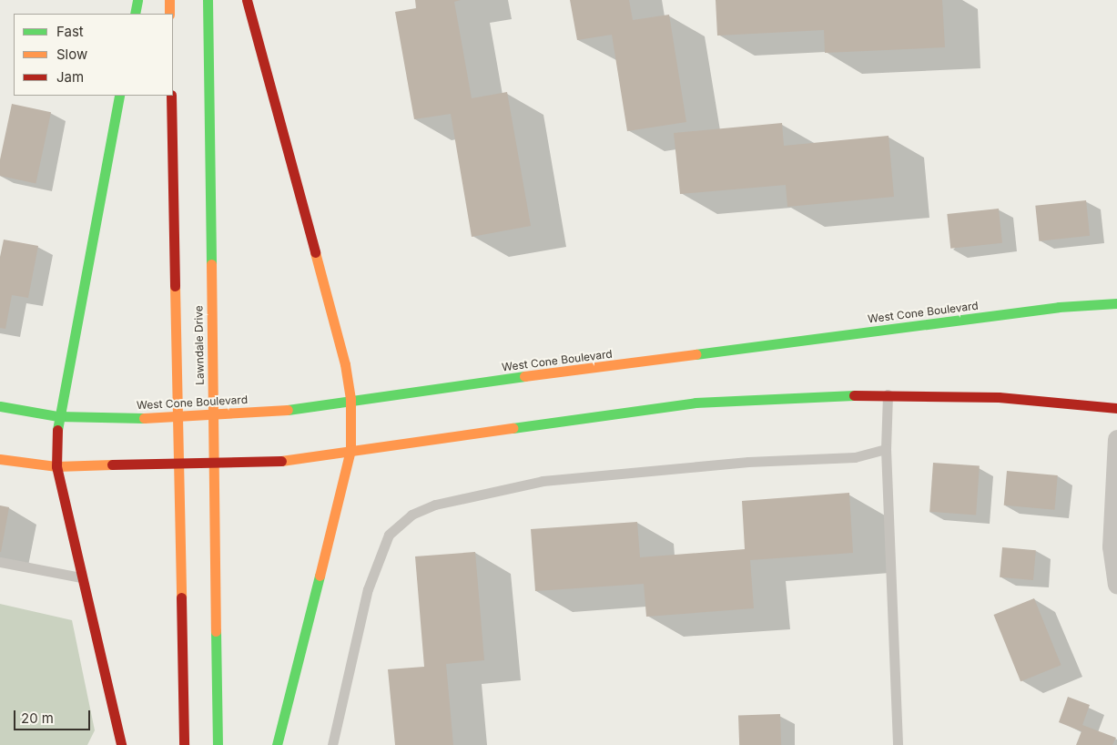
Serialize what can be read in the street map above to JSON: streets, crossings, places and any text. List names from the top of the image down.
{
  "streets": {
    "main road": ["West Cone Boulevard", "Lawndale Drive"]
  },
  "legend": ["Fast", "Slow", "Jam"],
  "scale_bar": "20 m"
}
